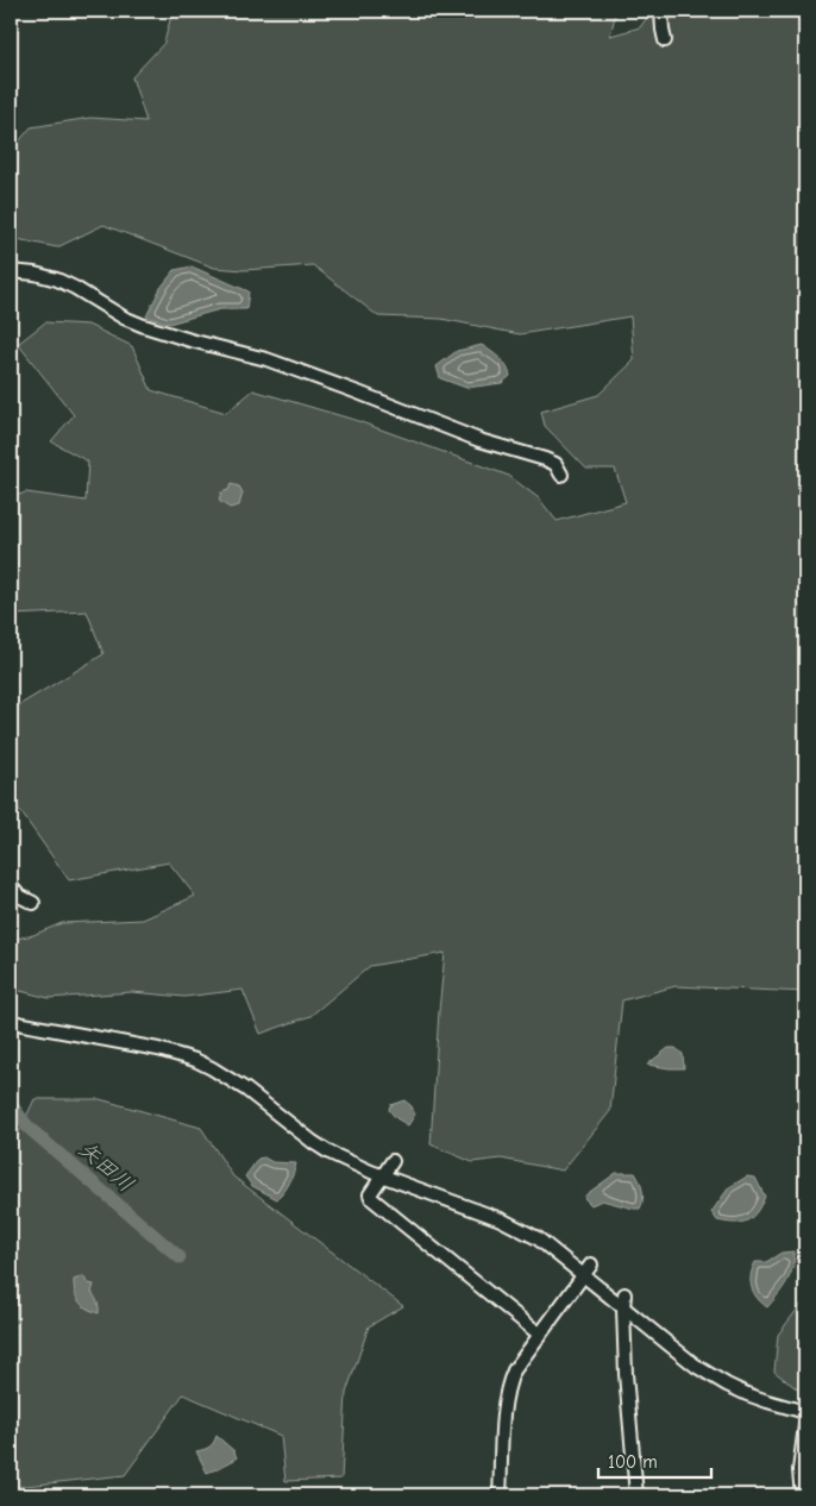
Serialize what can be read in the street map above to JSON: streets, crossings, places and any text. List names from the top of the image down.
{
  "water": ["矢田川"],
  "scale_bar": "100 m"
}
